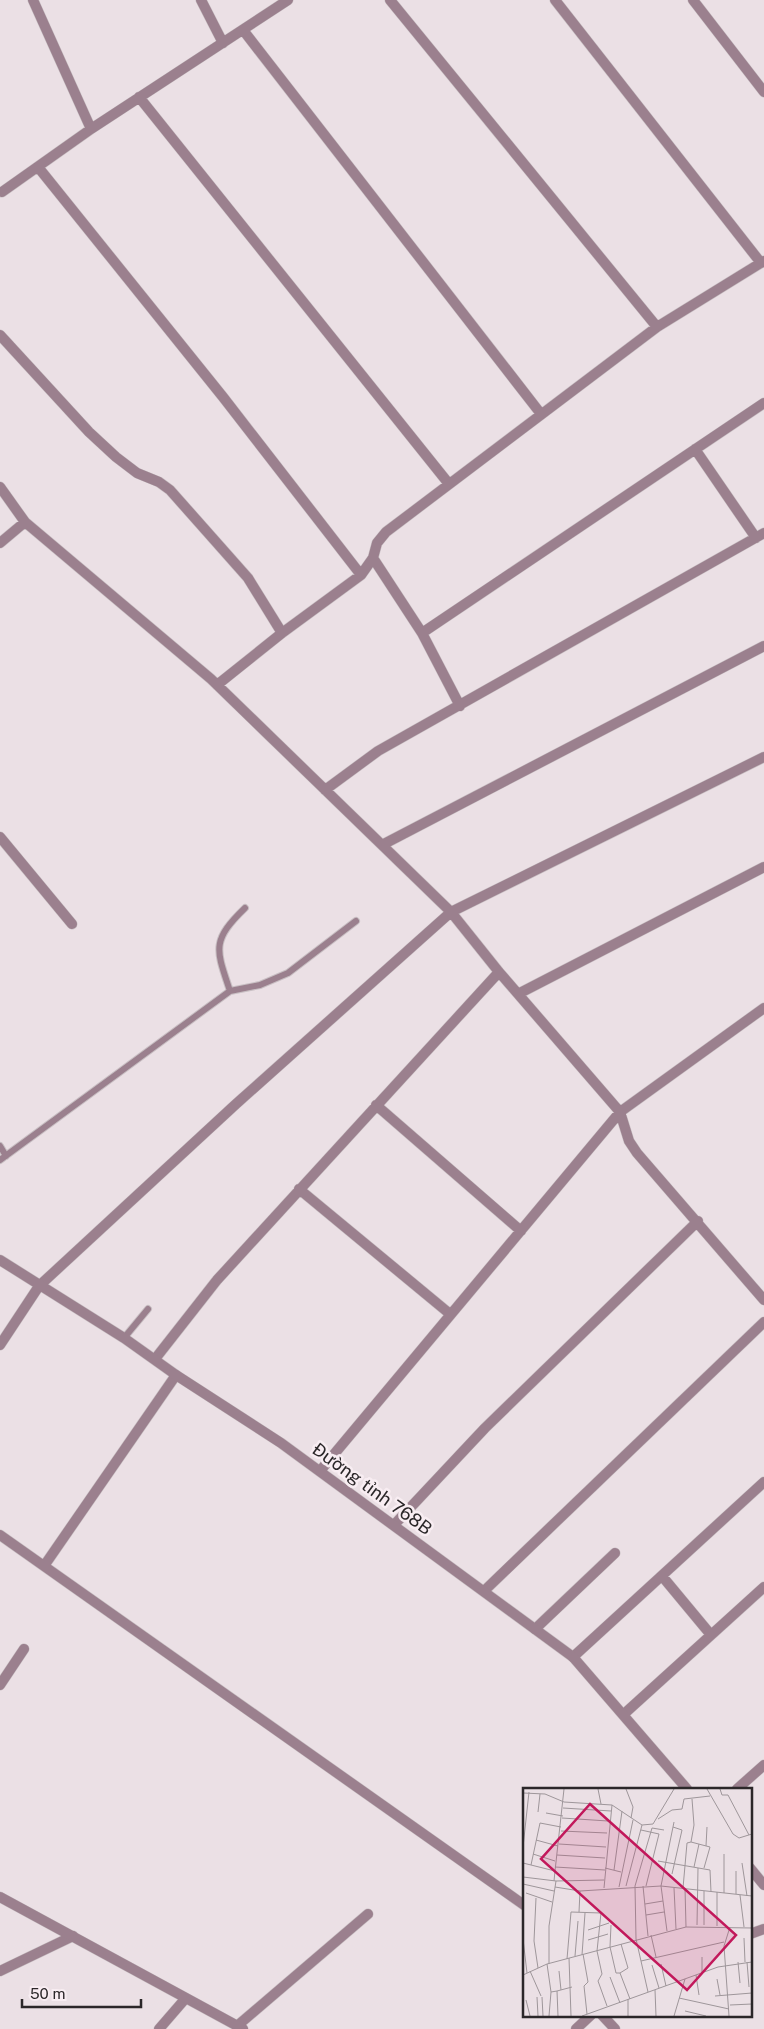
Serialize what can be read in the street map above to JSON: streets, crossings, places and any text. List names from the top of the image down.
{
  "streets": {
    "street": ["Đường tỉnh 768B"]
  },
  "scale_bar": "50 m"
}
